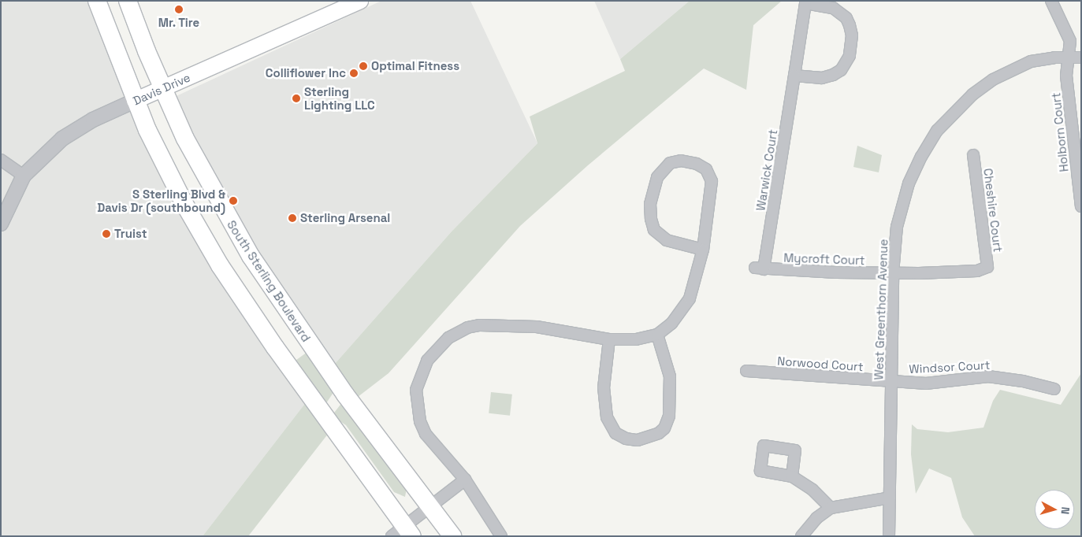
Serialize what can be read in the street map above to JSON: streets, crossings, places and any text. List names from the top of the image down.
{
  "streets": {
    "main road": ["Davis Drive", "South Sterling Boulevard"],
    "street": [
      "Holborn Court",
      "Warwick Court",
      "Cheshire Court",
      "Mycroft Court",
      "West Greenthorn Avenue",
      "Norwood Court",
      "Windsor Court"
    ]
  },
  "crossings": [
    ["Davis Drive", "South Sterling Boulevard"],
    ["Holborn Court", "West Greenthorn Avenue"],
    ["Warwick Court", "Mycroft Court"],
    ["Cheshire Court", "Mycroft Court"],
    ["Cheshire Court", "West Greenthorn Avenue"],
    ["Mycroft Court", "West Greenthorn Avenue"],
    ["West Greenthorn Avenue", "Norwood Court"],
    ["West Greenthorn Avenue", "Windsor Court"],
    ["Norwood Court", "Windsor Court"]
  ],
  "places": [
    "Mr. Tire",
    "Optimal Fitness",
    "Colliflower Inc",
    "Sterling Lighting LLC",
    "S Sterling Blvd & Davis Dr (southbound)",
    "Sterling Arsenal",
    "Truist"
  ],
  "north": "right"
}
